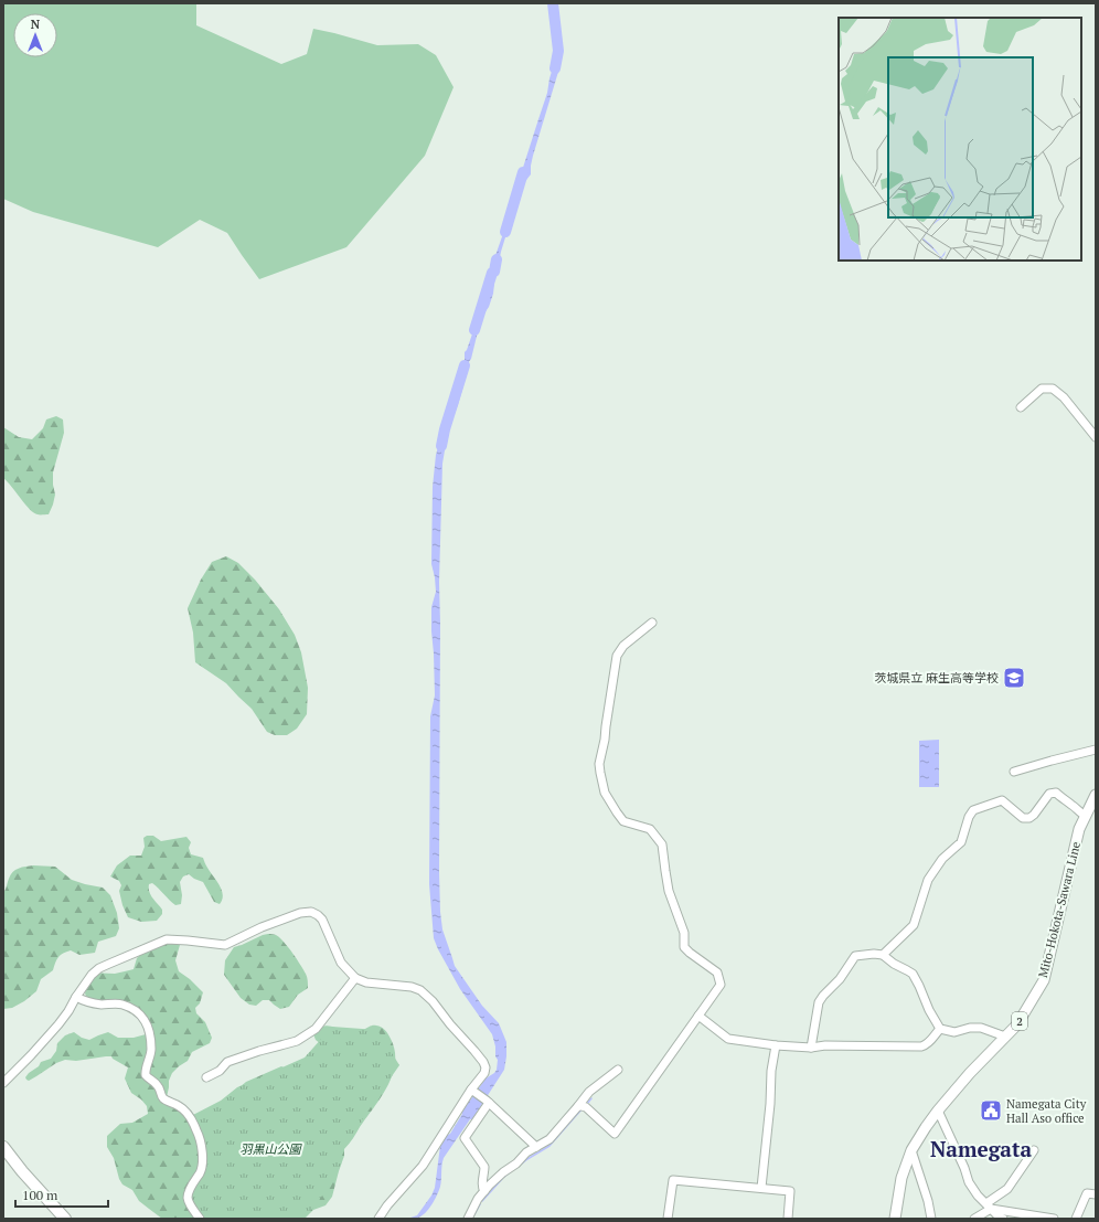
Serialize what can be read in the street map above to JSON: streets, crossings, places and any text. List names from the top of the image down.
{
  "streets": {
    "main road": ["Mito-Hokota-Sawara Line", "2"]
  },
  "districts": ["Namegata"],
  "parks": ["羽黒山公園"],
  "places": {
    "school or university": ["茨城県立 麻生高等学校"],
    "public building": ["Namegata City Hall Aso office"]
  },
  "scale_bar": "100 m",
  "north": "top"
}
